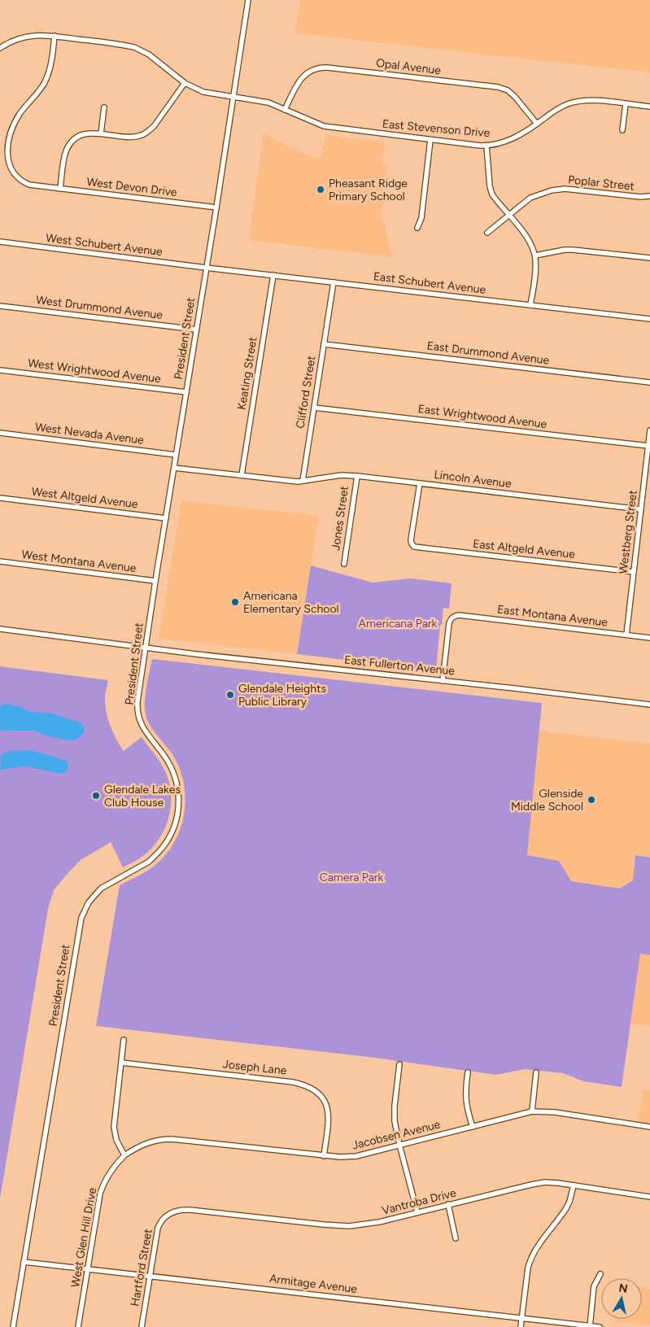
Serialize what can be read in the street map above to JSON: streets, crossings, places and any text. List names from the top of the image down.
{
  "streets": {
    "street": [
      "Opal Avenue",
      "East Stevenson Drive",
      "Poplar Street",
      "West Devon Drive",
      "West Schubert Avenue",
      "East Schubert Avenue",
      "West Drummond Avenue",
      "President Street",
      "East Drummond Avenue",
      "West Wrightwood Avenue",
      "Keating Street",
      "Clifford Street",
      "East Wrightwood Avenue",
      "West Nevada Avenue",
      "Lincoln Avenue",
      "West Altgeld Avenue",
      "Jones Street",
      "Westberg Street",
      "East Altgeld Avenue",
      "West Montana Avenue",
      "East Montana Avenue",
      "East Fullerton Avenue",
      "Joseph Lane",
      "Jacobsen Avenue",
      "Vantroba Drive",
      "West Glen Hill Drive",
      "Hartford Street",
      "Armitage Avenue"
    ]
  },
  "crossings": [
    ["Opal Avenue", "East Stevenson Drive"],
    ["East Stevenson Drive", "West Devon Drive"],
    ["East Stevenson Drive", "President Street"],
    ["West Devon Drive", "President Street"],
    ["West Schubert Avenue", "East Schubert Avenue"],
    ["West Schubert Avenue", "President Street"],
    ["East Schubert Avenue", "President Street"],
    ["East Schubert Avenue", "Keating Street"],
    ["East Schubert Avenue", "Clifford Street"],
    ["West Drummond Avenue", "President Street"],
    ["President Street", "West Wrightwood Avenue"],
    ["President Street", "West Nevada Avenue"],
    ["President Street", "West Altgeld Avenue"],
    ["President Street", "West Montana Avenue"],
    ["President Street", "East Fullerton Avenue"],
    ["President Street", "Armitage Avenue"],
    ["East Drummond Avenue", "Clifford Street"],
    ["Clifford Street", "East Wrightwood Avenue"],
    ["Clifford Street", "Lincoln Avenue"],
    ["East Wrightwood Avenue", "Westberg Street"],
    ["Lincoln Avenue", "Jones Street"],
    ["Lincoln Avenue", "Westberg Street"],
    ["Lincoln Avenue", "East Altgeld Avenue"],
    ["Westberg Street", "East Altgeld Avenue"],
    ["Westberg Street", "East Montana Avenue"],
    ["East Montana Avenue", "East Fullerton Avenue"],
    ["Joseph Lane", "Jacobsen Avenue"],
    ["Jacobsen Avenue", "West Glen Hill Drive"],
    ["Vantroba Drive", "Hartford Street"],
    ["West Glen Hill Drive", "Armitage Avenue"],
    ["Hartford Street", "Armitage Avenue"]
  ],
  "parks": ["Americana Park", "Camera Park"],
  "places": [
    "Pheasant Ridge Primary School",
    "Americana Elementary School",
    "Glendale Heights Public Library",
    "Glendale Lakes Club House",
    "Glenside Middle School"
  ],
  "north": "top"
}
